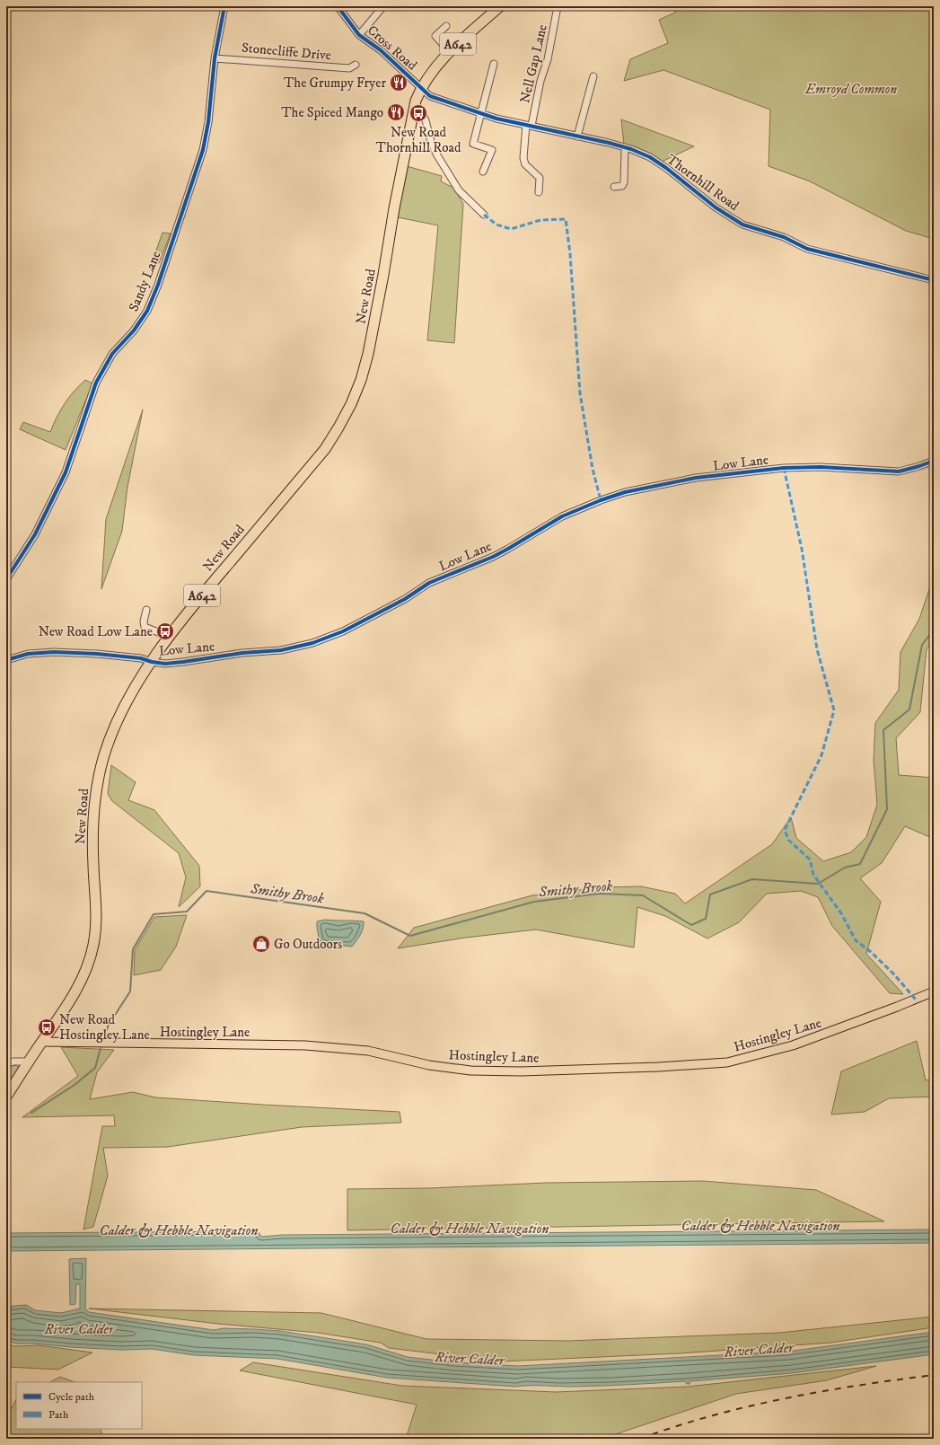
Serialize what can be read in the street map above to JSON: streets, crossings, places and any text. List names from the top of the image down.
{
  "streets": {
    "highway": ["A642", "New Road"],
    "main road": ["Hostingley Lane"],
    "street": [
      "Cross Road",
      "Stonecliffe Drive",
      "Nell Gap Lane",
      "Thornhill Road",
      "Sandy Lane",
      "Low Lane"
    ]
  },
  "crossings": [
    ["Cross Road", "Thornhill Road"],
    ["Cross Road", "New Road"],
    ["Stonecliffe Drive", "Sandy Lane"],
    ["Nell Gap Lane", "Thornhill Road"],
    ["Thornhill Road", "New Road"],
    ["New Road", "Low Lane"],
    ["New Road", "Hostingley Lane"]
  ],
  "water": ["Smithy Brook", "Calder & Hebble Navigation", "River Calder"],
  "parks": ["Emroyd Common"],
  "places": {
    "restaurant": ["The Grumpy Fryer", "The Spiced Mango"],
    "bus stop": ["New Road Thornhill Road", "New Road Low Lane", "New Road Hostingley Lane"],
    "shop": ["Go Outdoors"]
  },
  "legend": ["Cycle path", "Path"]
}
